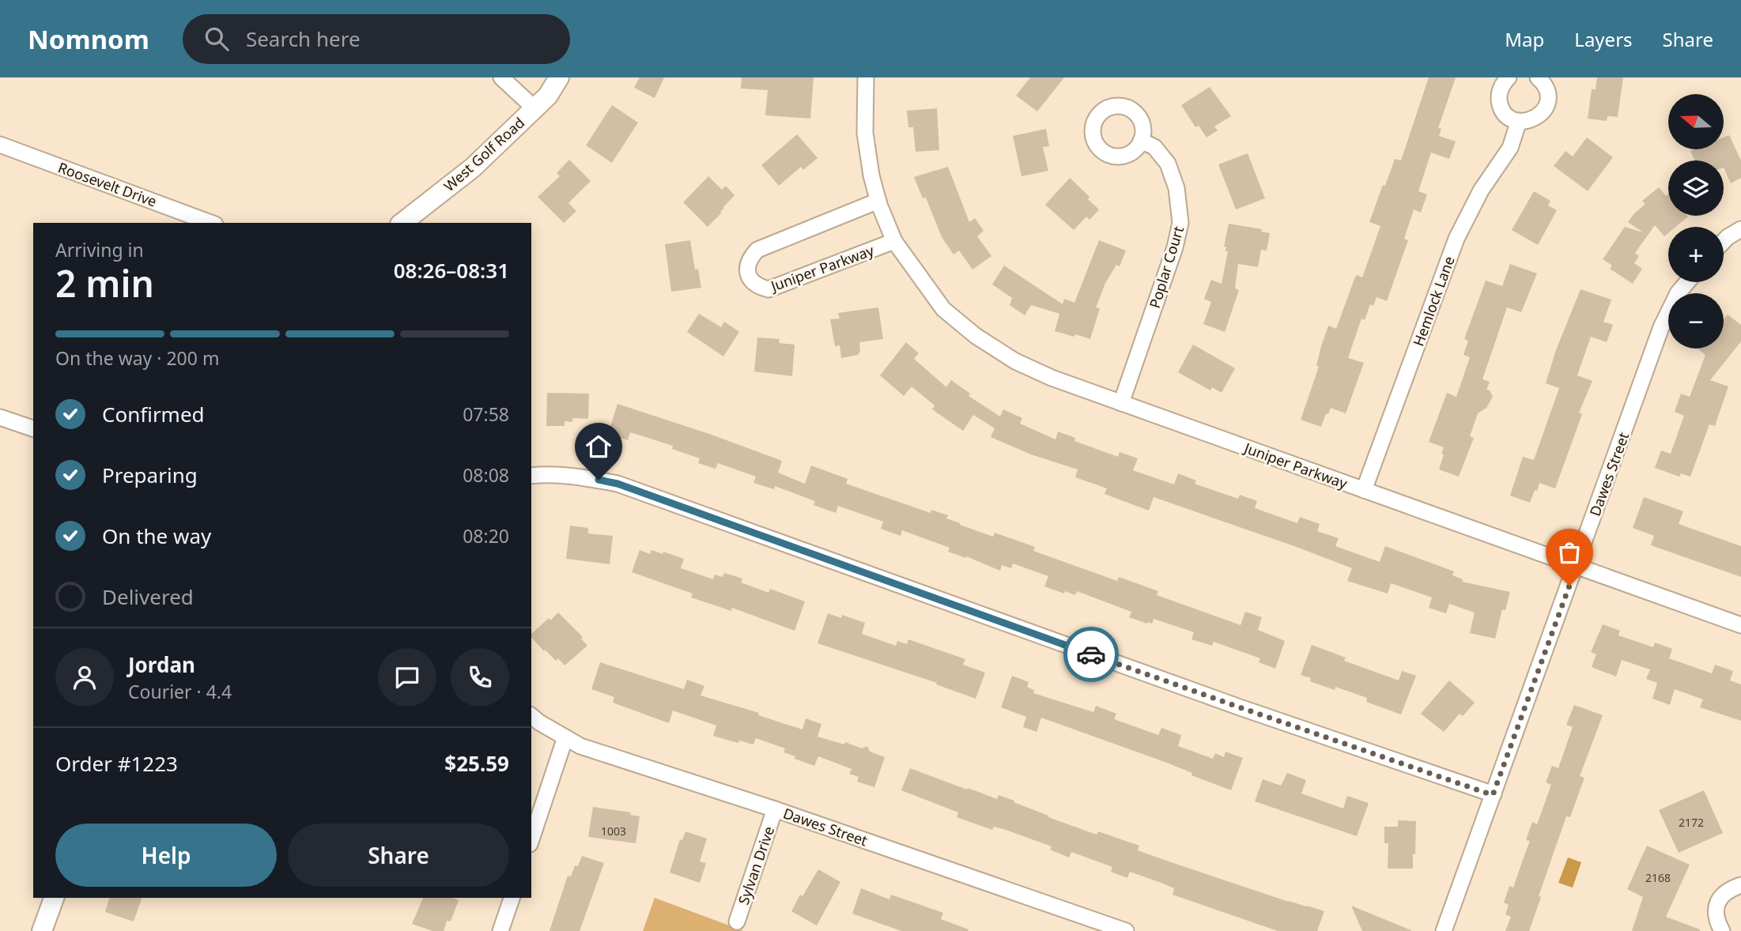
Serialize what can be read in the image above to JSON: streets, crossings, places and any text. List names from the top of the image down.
{
  "streets": {
    "street": [
      "West Golf Road",
      "Roosevelt Drive",
      "Poplar Court",
      "Juniper Parkway",
      "Hemlock Lane",
      "Dawes Street",
      "Sylvan Drive"
    ]
  },
  "crossings": [
    ["Poplar Court", "Juniper Parkway"],
    ["Juniper Parkway", "Hemlock Lane"],
    ["Juniper Parkway", "Dawes Street"],
    ["Dawes Street", "Sylvan Drive"]
  ],
  "house_numbers": ["2172", "1003", "2168"],
  "north": "left",
  "page": {
    "header": "Nomnom",
    "search": "Search here",
    "nav": ["Map", "Layers", "Share"],
    "map_buttons": ["+", "−"],
    "heading": ["2 min", "Arriving in", "08:26–08:31"],
    "panel": [
      "Jordan",
      "Courier · 4.4",
      "Order #1223",
      "$25.59"
    ],
    "bar": "On the way · 200 m",
    "list": [
      ["Confirmed", "07:58"],
      ["Preparing", "08:08"],
      ["On the way", "08:20"],
      "Delivered"
    ],
    "buttons": ["Help", "Share"]
  }
}
